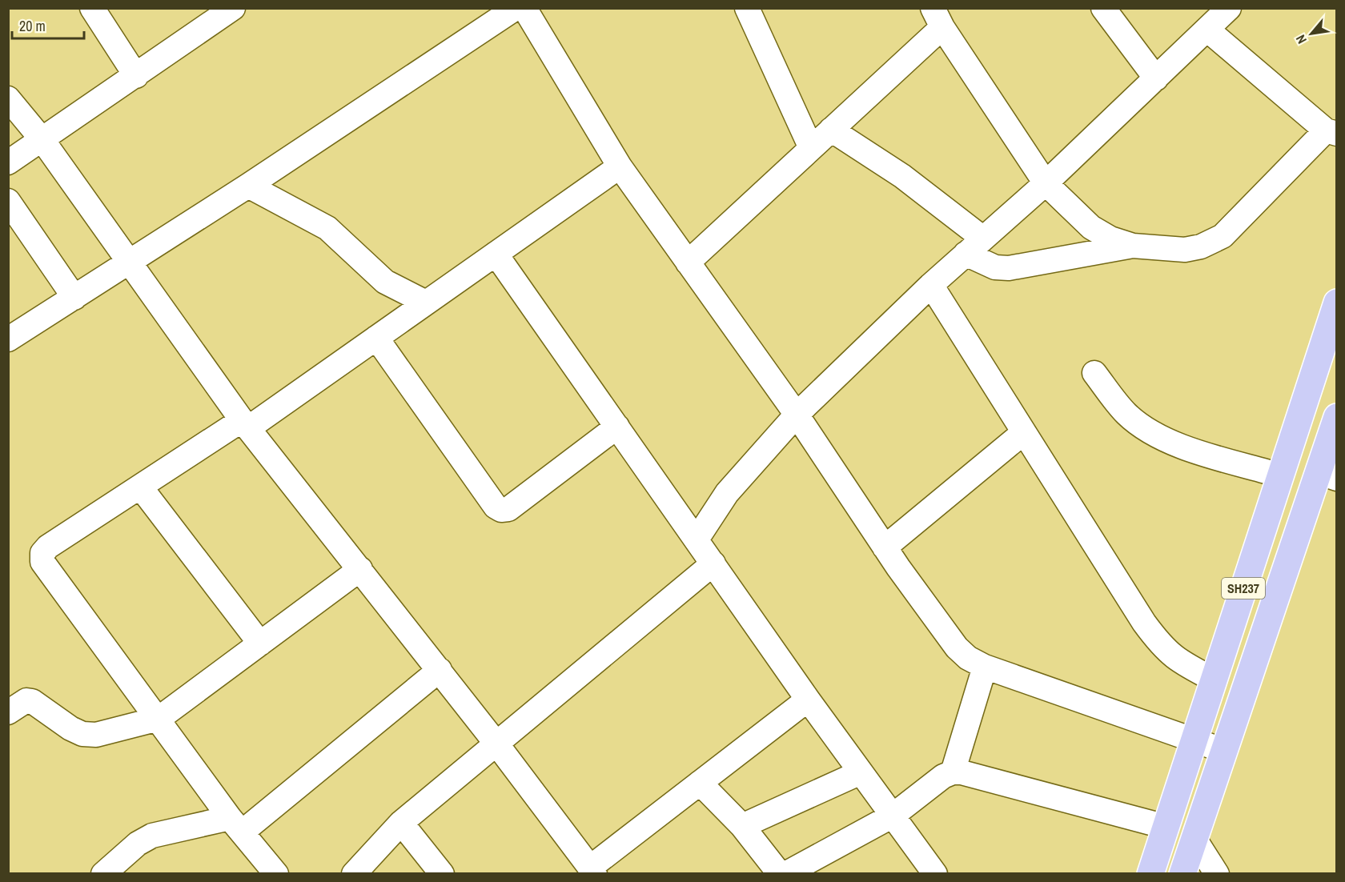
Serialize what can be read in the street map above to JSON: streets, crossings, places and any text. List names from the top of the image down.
{
  "streets": {
    "main road": ["SH237"]
  },
  "scale_bar": "20 m",
  "north": "bottom left"
}
